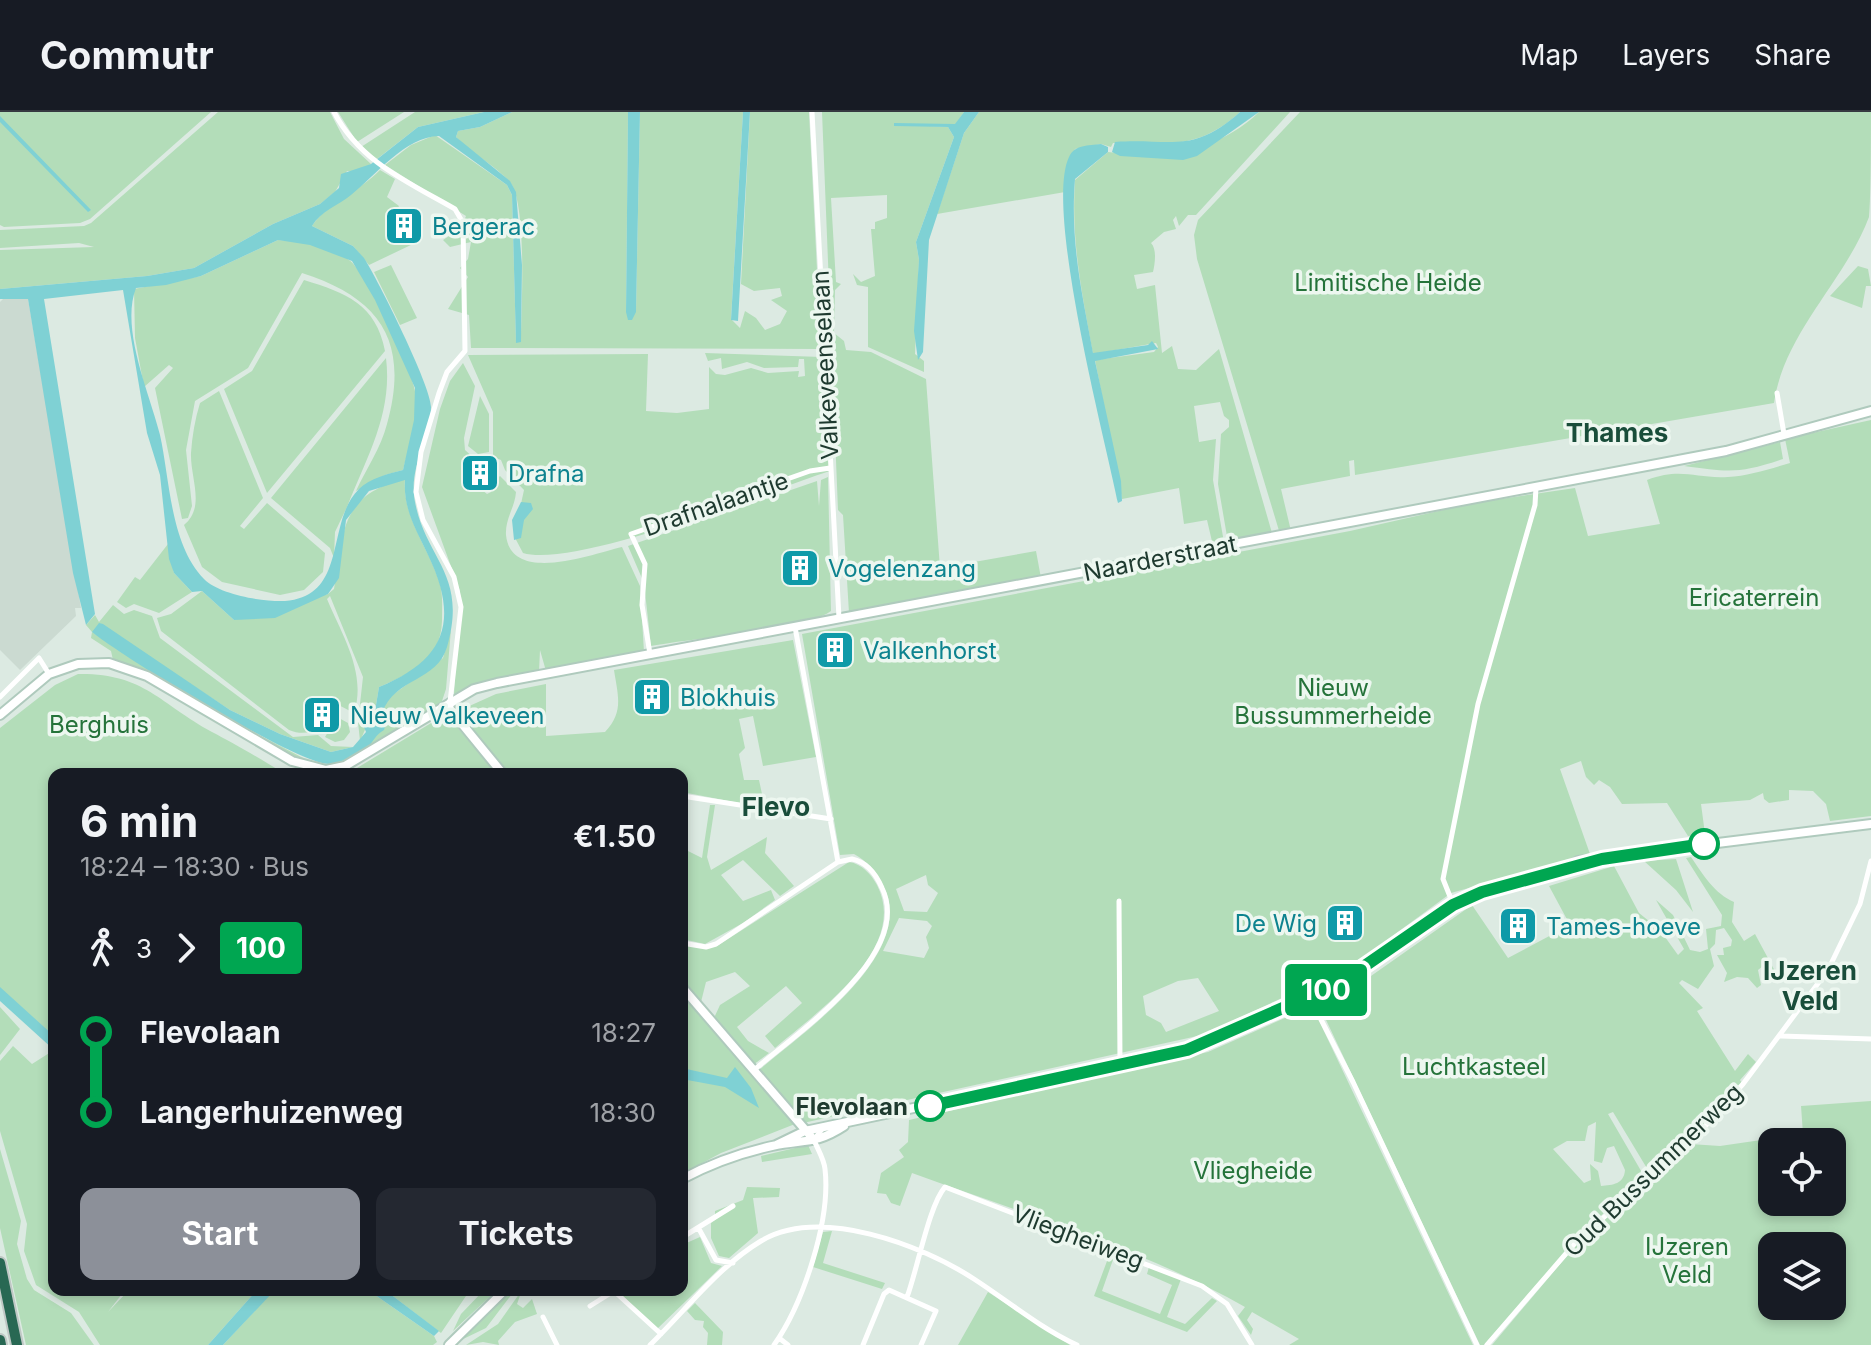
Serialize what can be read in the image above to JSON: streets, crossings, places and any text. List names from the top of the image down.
{
  "streets": {
    "street": [
      "Valkeveenselaan",
      "Drafnalaantje",
      "Naarderstraat",
      "Oud Bussummerweg",
      "Vliegheiweg"
    ]
  },
  "crossings": [
    ["Valkeveenselaan", "Drafnalaantje"],
    ["Valkeveenselaan", "Naarderstraat"],
    ["Drafnalaantje", "Naarderstraat"]
  ],
  "districts": ["Thames", "Flevo", "IJzeren Veld"],
  "parks": [
    "Limitische Heide",
    "Ericaterrein",
    "Nieuw Bussummerheide",
    "Berghuis",
    "Luchtkasteel",
    "Vliegheide",
    "IJzeren Veld"
  ],
  "places": {
    "building": [
      "Bergerac",
      "Drafna",
      "Vogelenzang",
      "Valkenhorst",
      "Blokhuis",
      "Nieuw Valkeveen",
      "De Wig",
      "Tames-hoeve"
    ],
    "other": ["Flevolaan"]
  },
  "lines": ["bus line 100"],
  "page": {
    "header": "Commutr",
    "nav": ["Map", "Layers", "Share"],
    "on_map": "100",
    "heading": ["6 min", "18:24 – 18:30 · Bus", "€1.50"],
    "legs": ["3", "100"],
    "list": [
      {
        "name": "Flevolaan",
        "value": "18:27"
      },
      {
        "name": "Langerhuizenweg",
        "value": "18:30"
      }
    ],
    "buttons": ["Start", "Tickets"]
  }
}
